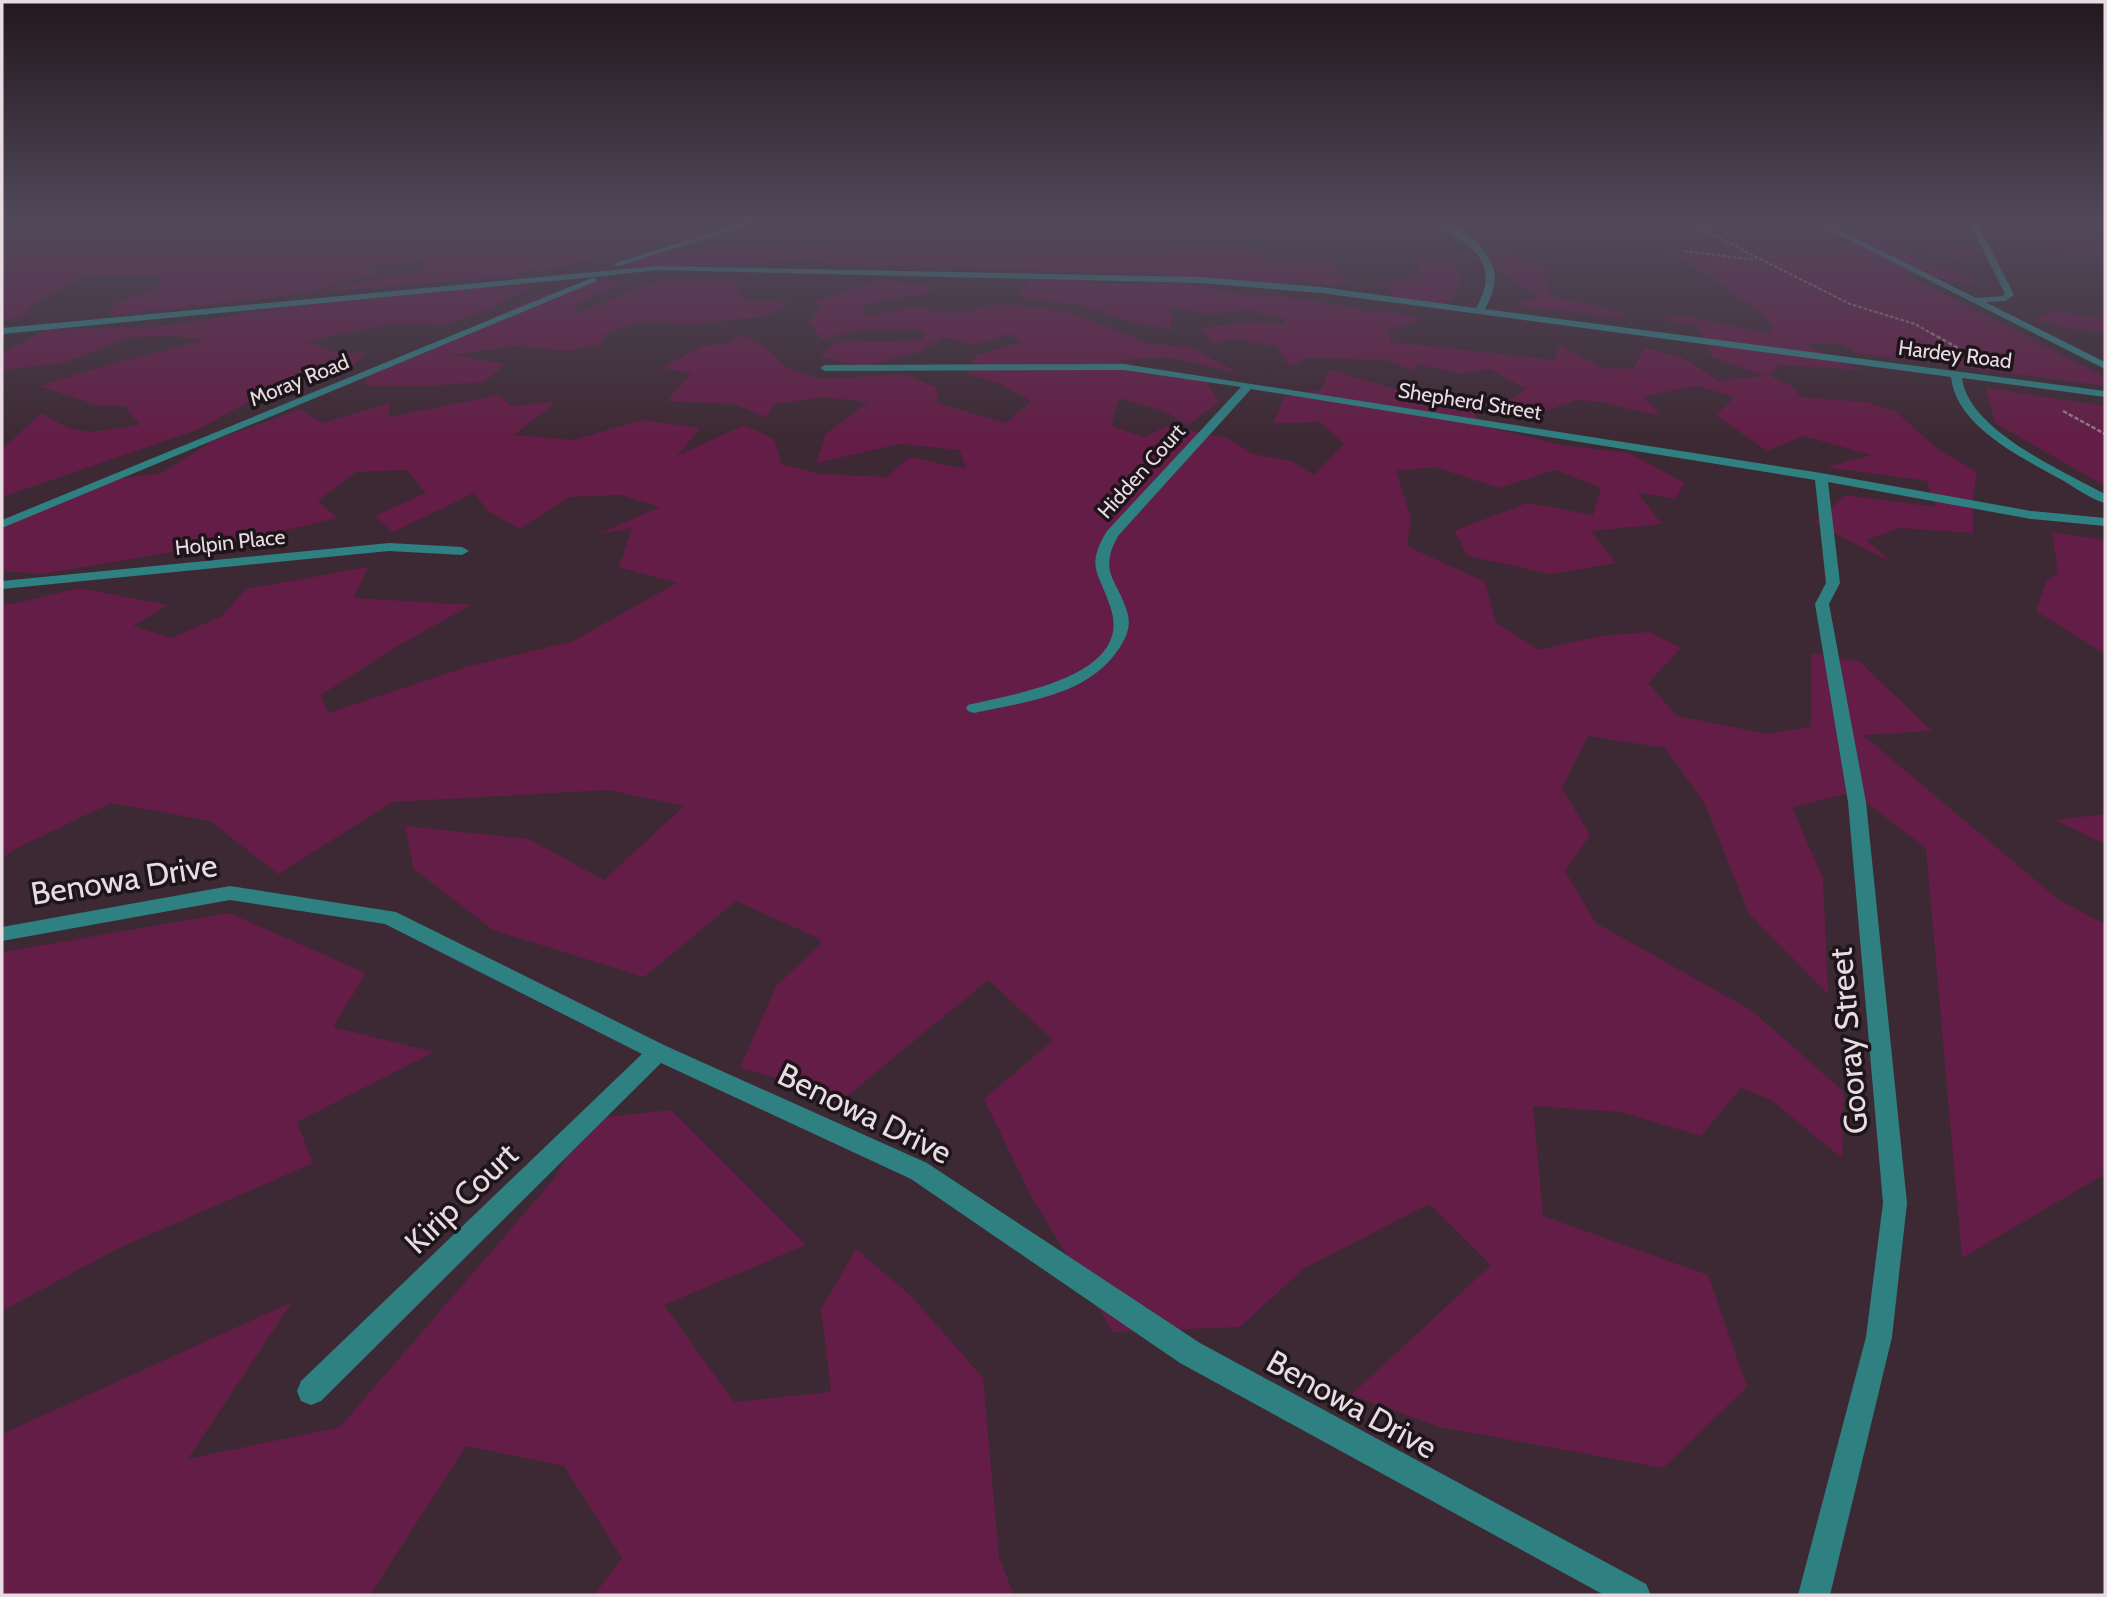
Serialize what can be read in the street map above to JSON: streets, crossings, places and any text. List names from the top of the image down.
{
  "streets": {
    "street": [
      "Hardey Road",
      "Moray Road",
      "Shepherd Street",
      "Hidden Court",
      "Holpin Place",
      "Benowa Drive",
      "Gooray Street",
      "Kirip Court"
    ]
  },
  "crossings": [
    ["Shepherd Street", "Hidden Court"],
    ["Shepherd Street", "Gooray Street"],
    ["Benowa Drive", "Kirip Court"]
  ]
}
